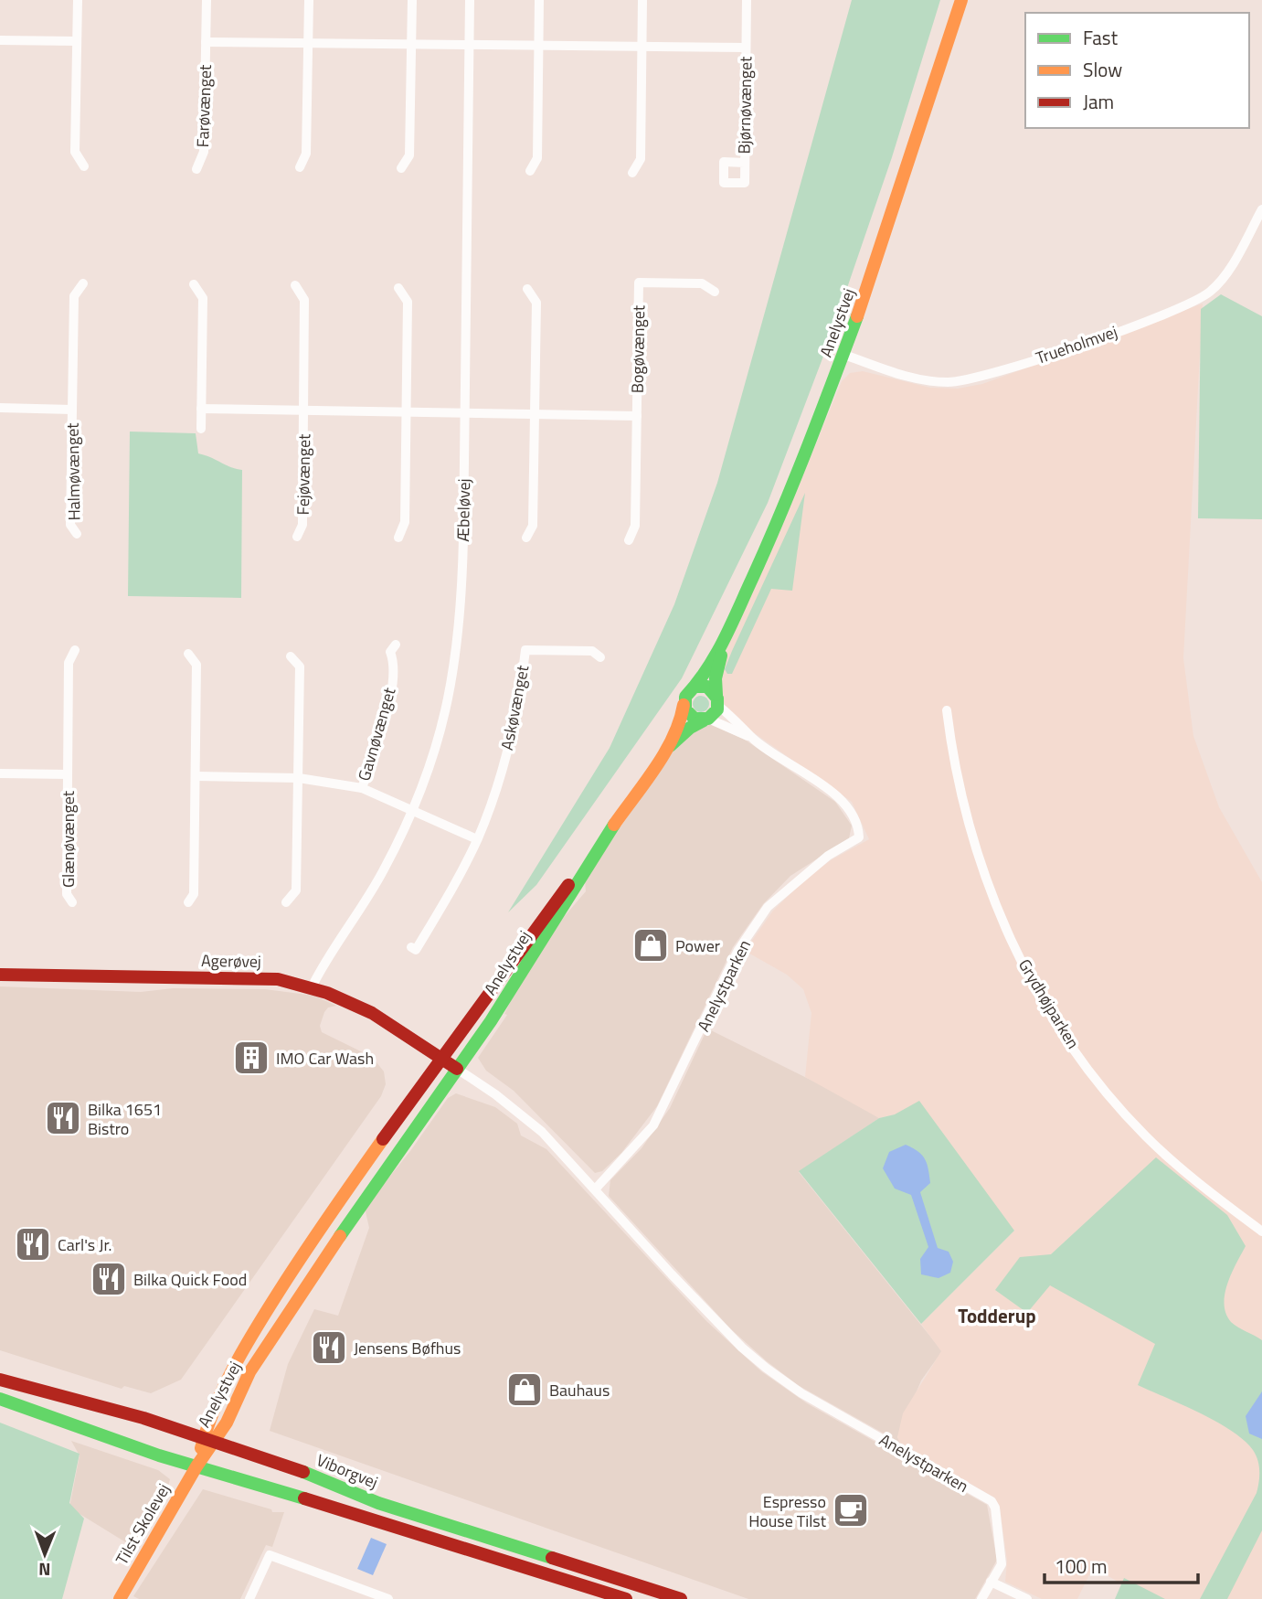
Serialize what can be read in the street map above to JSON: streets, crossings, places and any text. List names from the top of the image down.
{
  "streets": {
    "street": [
      "Bjørnøvænget",
      "Farøvænget",
      "Anelystvej",
      "Trueholmvej",
      "Bogøvænget",
      "Halmøvænget",
      "Fejøvænget",
      "Æbeløvej",
      "Askøvænget",
      "Gavnøvænget",
      "Glænøvænget",
      "Agerøvej",
      "Anelystparken",
      "Grydhøjparken",
      "Viborgvej",
      "Tilst Skolevej"
    ]
  },
  "crossings": [
    ["Bjørnøvænget", "Farøvænget"],
    ["Bjørnøvænget", "Æbeløvej"],
    ["Farøvænget", "Æbeløvej"],
    ["Anelystvej", "Trueholmvej"],
    ["Anelystvej", "Agerøvej"],
    ["Anelystvej", "Anelystparken"],
    ["Anelystvej", "Viborgvej"],
    ["Anelystvej", "Tilst Skolevej"],
    ["Bogøvænget", "Fejøvænget"],
    ["Bogøvænget", "Æbeløvej"],
    ["Fejøvænget", "Æbeløvej"],
    ["Æbeløvej", "Gavnøvænget"],
    ["Æbeløvej", "Agerøvej"],
    ["Agerøvej", "Anelystparken"]
  ],
  "districts": ["Todderup"],
  "places": {
    "shop": ["Power", "Bauhaus"],
    "building": ["IMO Car Wash"],
    "restaurant": [
      "Bilka 1651 Bistro",
      "Carl's Jr.",
      "Bilka Quick Food",
      "Jensens Bøfhus"
    ],
    "cafe": ["Espresso House Tilst"]
  },
  "legend": ["Fast", "Slow", "Jam"],
  "scale_bar": "100 m",
  "north": "bottom"
}
